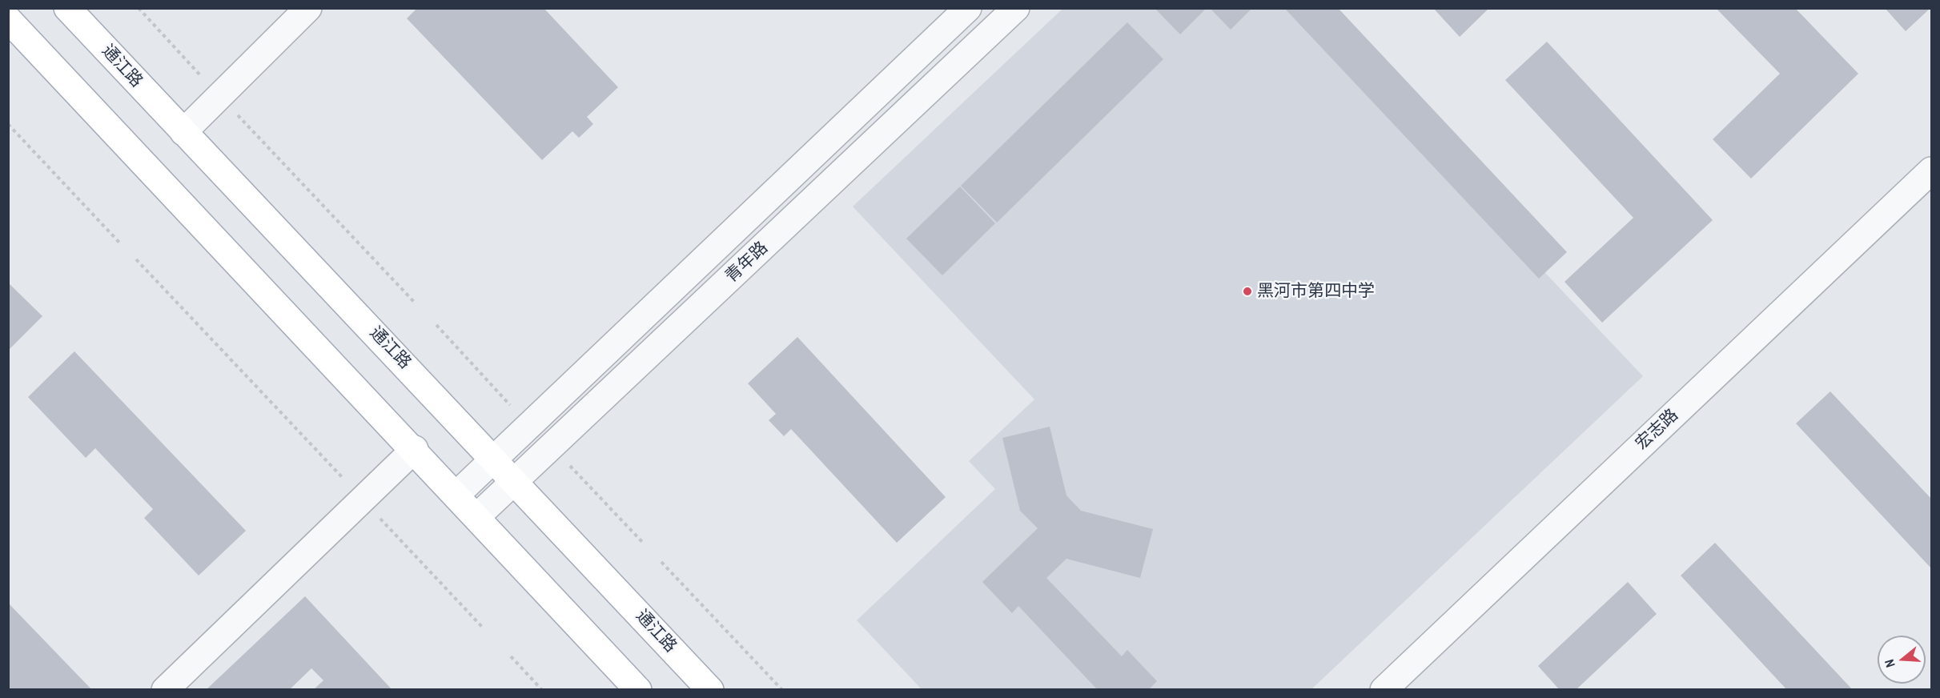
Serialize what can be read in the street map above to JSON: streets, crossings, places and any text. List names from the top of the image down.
{
  "streets": {
    "main road": ["通江路"],
    "street": ["青年路", "宏志路"]
  },
  "crossings": [
    ["通江路", "青年路"]
  ],
  "places": ["黑河市第四中学"],
  "north": "left"
}
